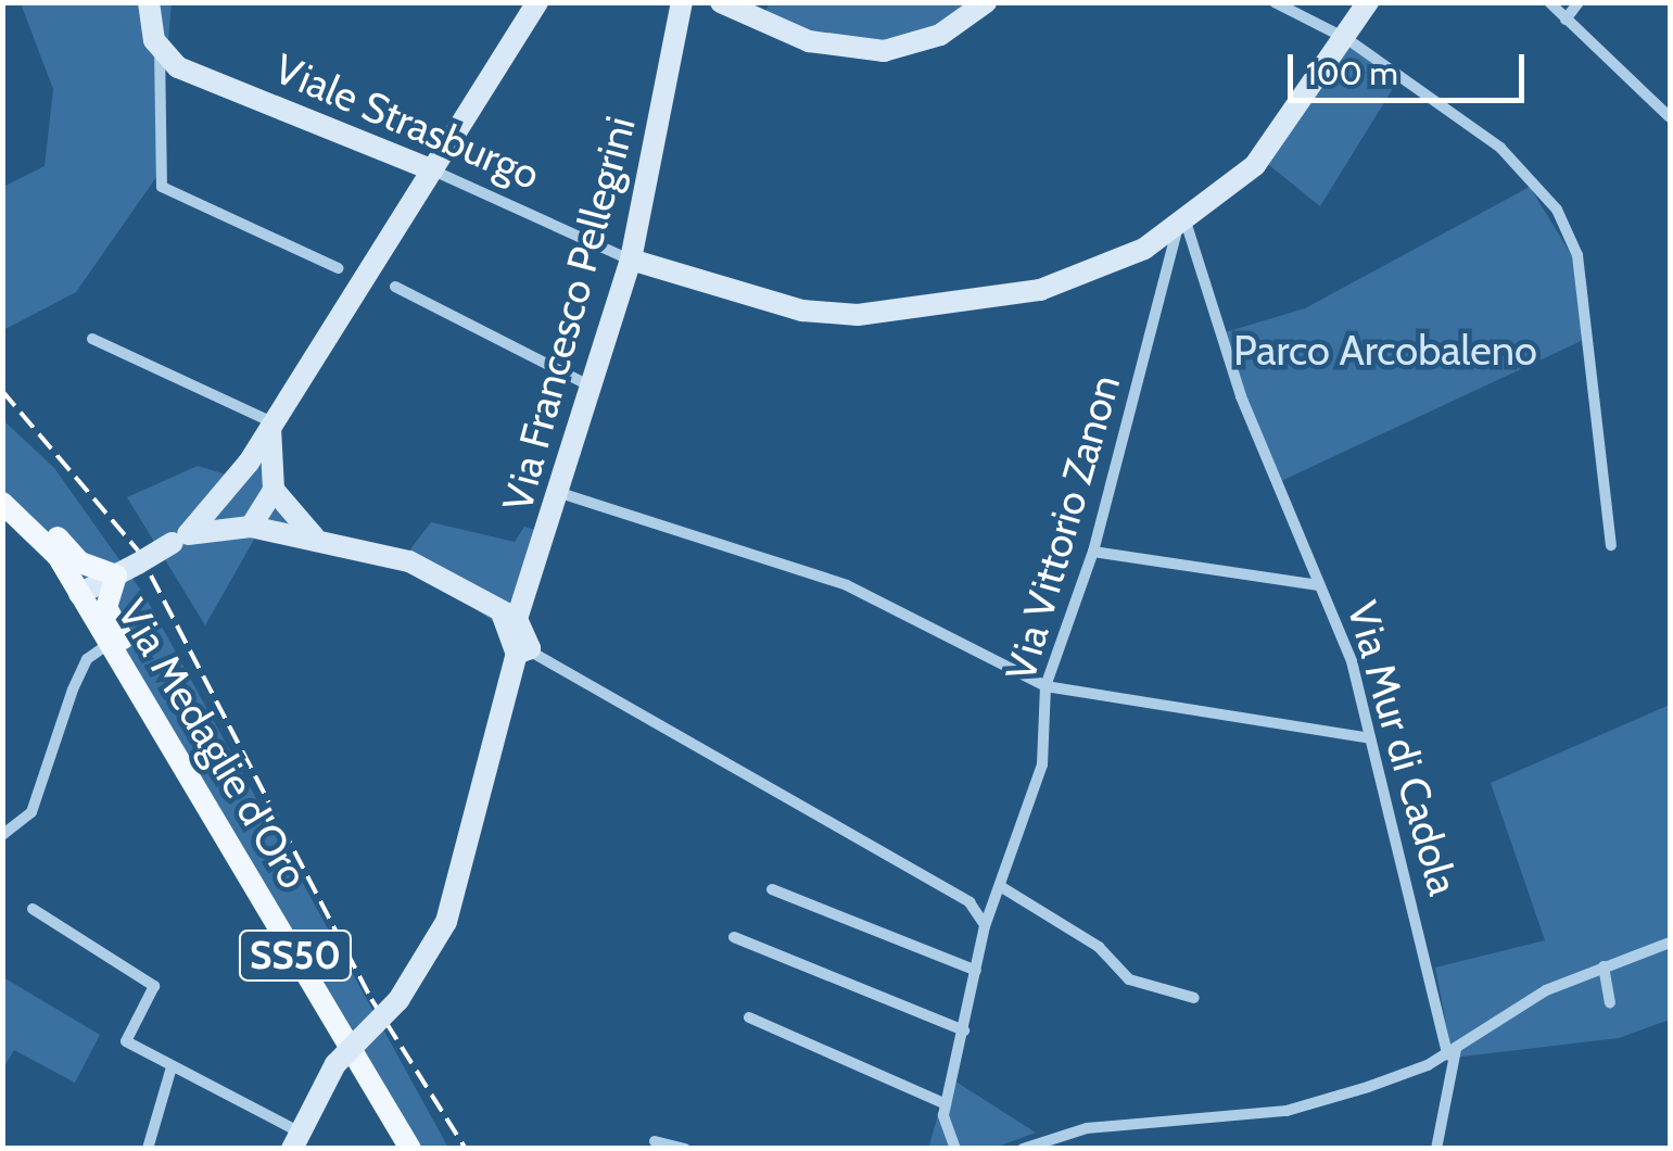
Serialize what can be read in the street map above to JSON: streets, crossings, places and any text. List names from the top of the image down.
{
  "streets": {
    "main road": ["Via Medaglie d'Oro", "SS50"],
    "street": [
      "Viale Strasburgo",
      "Via Francesco Pellegrini",
      "Via Vittorio Zanon",
      "Via Mur di Cadola"
    ]
  },
  "crossings": [
    ["Viale Strasburgo", "Via Francesco Pellegrini"],
    ["Via Vittorio Zanon", "Via Mur di Cadola"],
    ["Via Medaglie d'Oro", "SS50"]
  ],
  "parks": ["Parco Arcobaleno"],
  "scale_bar": "100 m"
}
